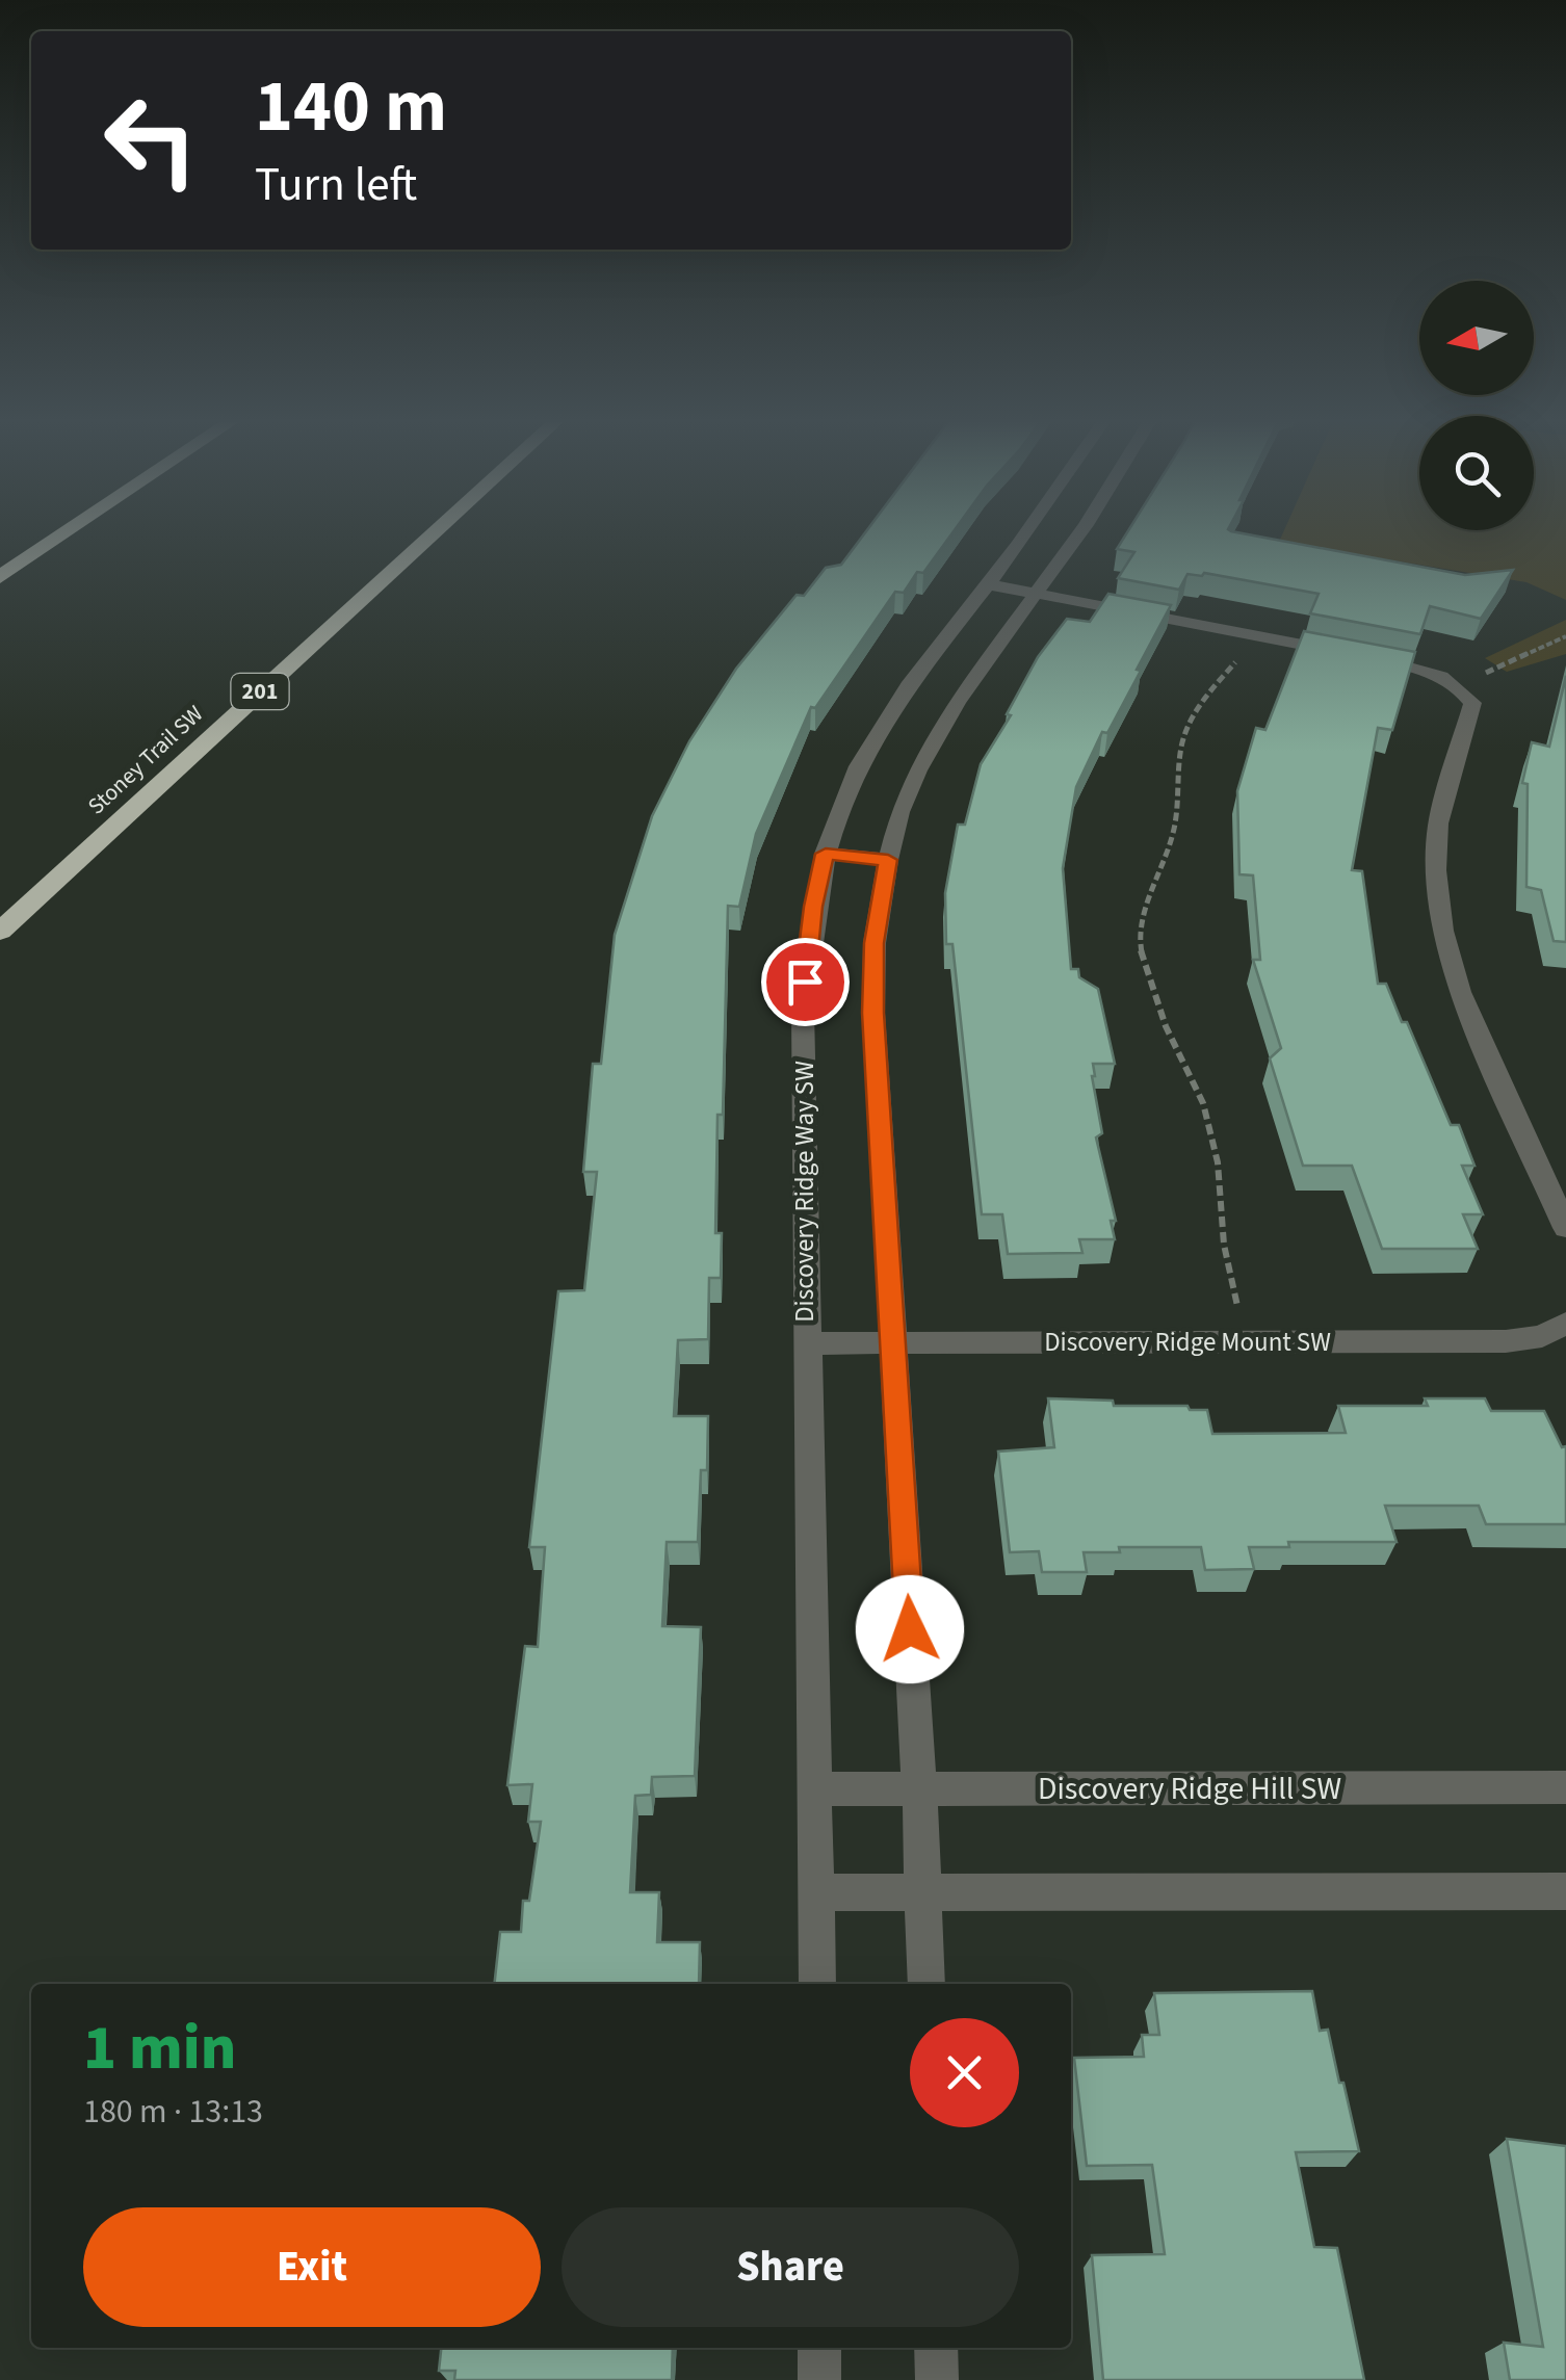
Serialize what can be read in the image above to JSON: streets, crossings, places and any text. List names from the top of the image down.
{
  "streets": {
    "highway": ["201", "Stoney Trail SW"],
    "street": ["Discovery Ridge Way SW", "Discovery Ridge Mount SW", "Discovery Ridge Hill SW"]
  },
  "crossings": [
    ["Discovery Ridge Way SW", "Discovery Ridge Mount SW"],
    ["Discovery Ridge Way SW", "Discovery Ridge Hill SW"]
  ],
  "north": "left",
  "page": {
    "turn": ["140 m", "Turn left"],
    "heading": ["1 min", "180 m · 13:13"],
    "buttons": ["Exit", "Share"]
  }
}
